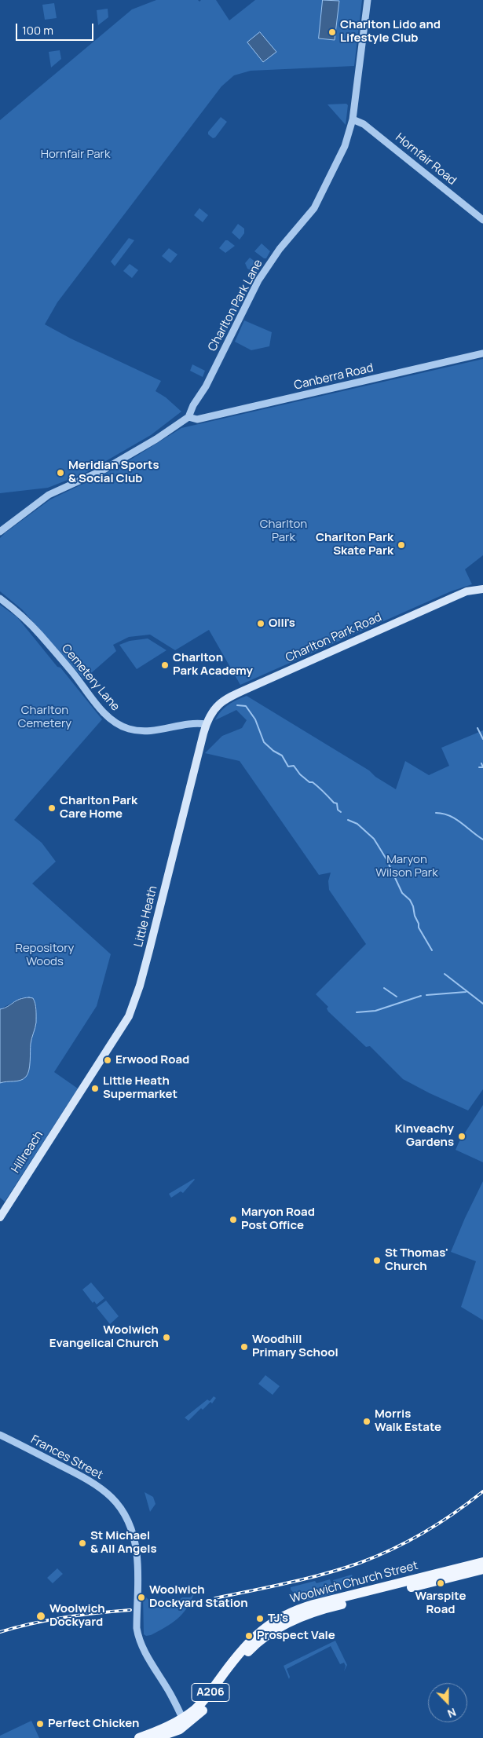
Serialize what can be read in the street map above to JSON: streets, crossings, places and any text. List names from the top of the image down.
{
  "streets": {
    "main road": [
      "Charlton Park Road",
      "Little Heath",
      "Hillreach",
      "Woolwich Church Street",
      "A206"
    ],
    "street": [
      "Hornfair Road",
      "Charlton Park Lane",
      "Canberra Road",
      "Cemetery Lane",
      "Frances Street"
    ]
  },
  "crossings": [
    ["Hornfair Road", "Charlton Park Lane"],
    ["Charlton Park Lane", "Canberra Road"],
    ["Charlton Park Road", "Cemetery Lane"],
    ["Charlton Park Road", "Little Heath"],
    ["Cemetery Lane", "Little Heath"],
    ["Little Heath", "Hillreach"],
    ["Frances Street", "Woolwich Church Street"]
  ],
  "parks": [
    "Hornfair Park",
    "Charlton Park",
    "Charlton Cemetery",
    "Maryon Wilson Park",
    "Repository Woods"
  ],
  "places": [
    "Charlton Lido and Lifestyle Club",
    "Meridian Sports & Social Club",
    "Charlton Park Skate Park",
    "Olli's",
    "Charlton Park Academy",
    "Charlton Park Care Home",
    "Erwood Road",
    "Little Heath Supermarket",
    "Kinveachy Gardens",
    "Maryon Road Post Office",
    "St Thomas' Church",
    "Woolwich Evangelical Church",
    "Woodhill Primary School",
    "Morris Walk Estate",
    "St Michael & All Angels",
    "Warspite Road",
    "Woolwich Dockyard Station",
    "Woolwich Dockyard",
    "TJ's",
    "Prospect Vale",
    "Perfect Chicken"
  ],
  "scale_bar": "100 m",
  "north": "bottom"
}
